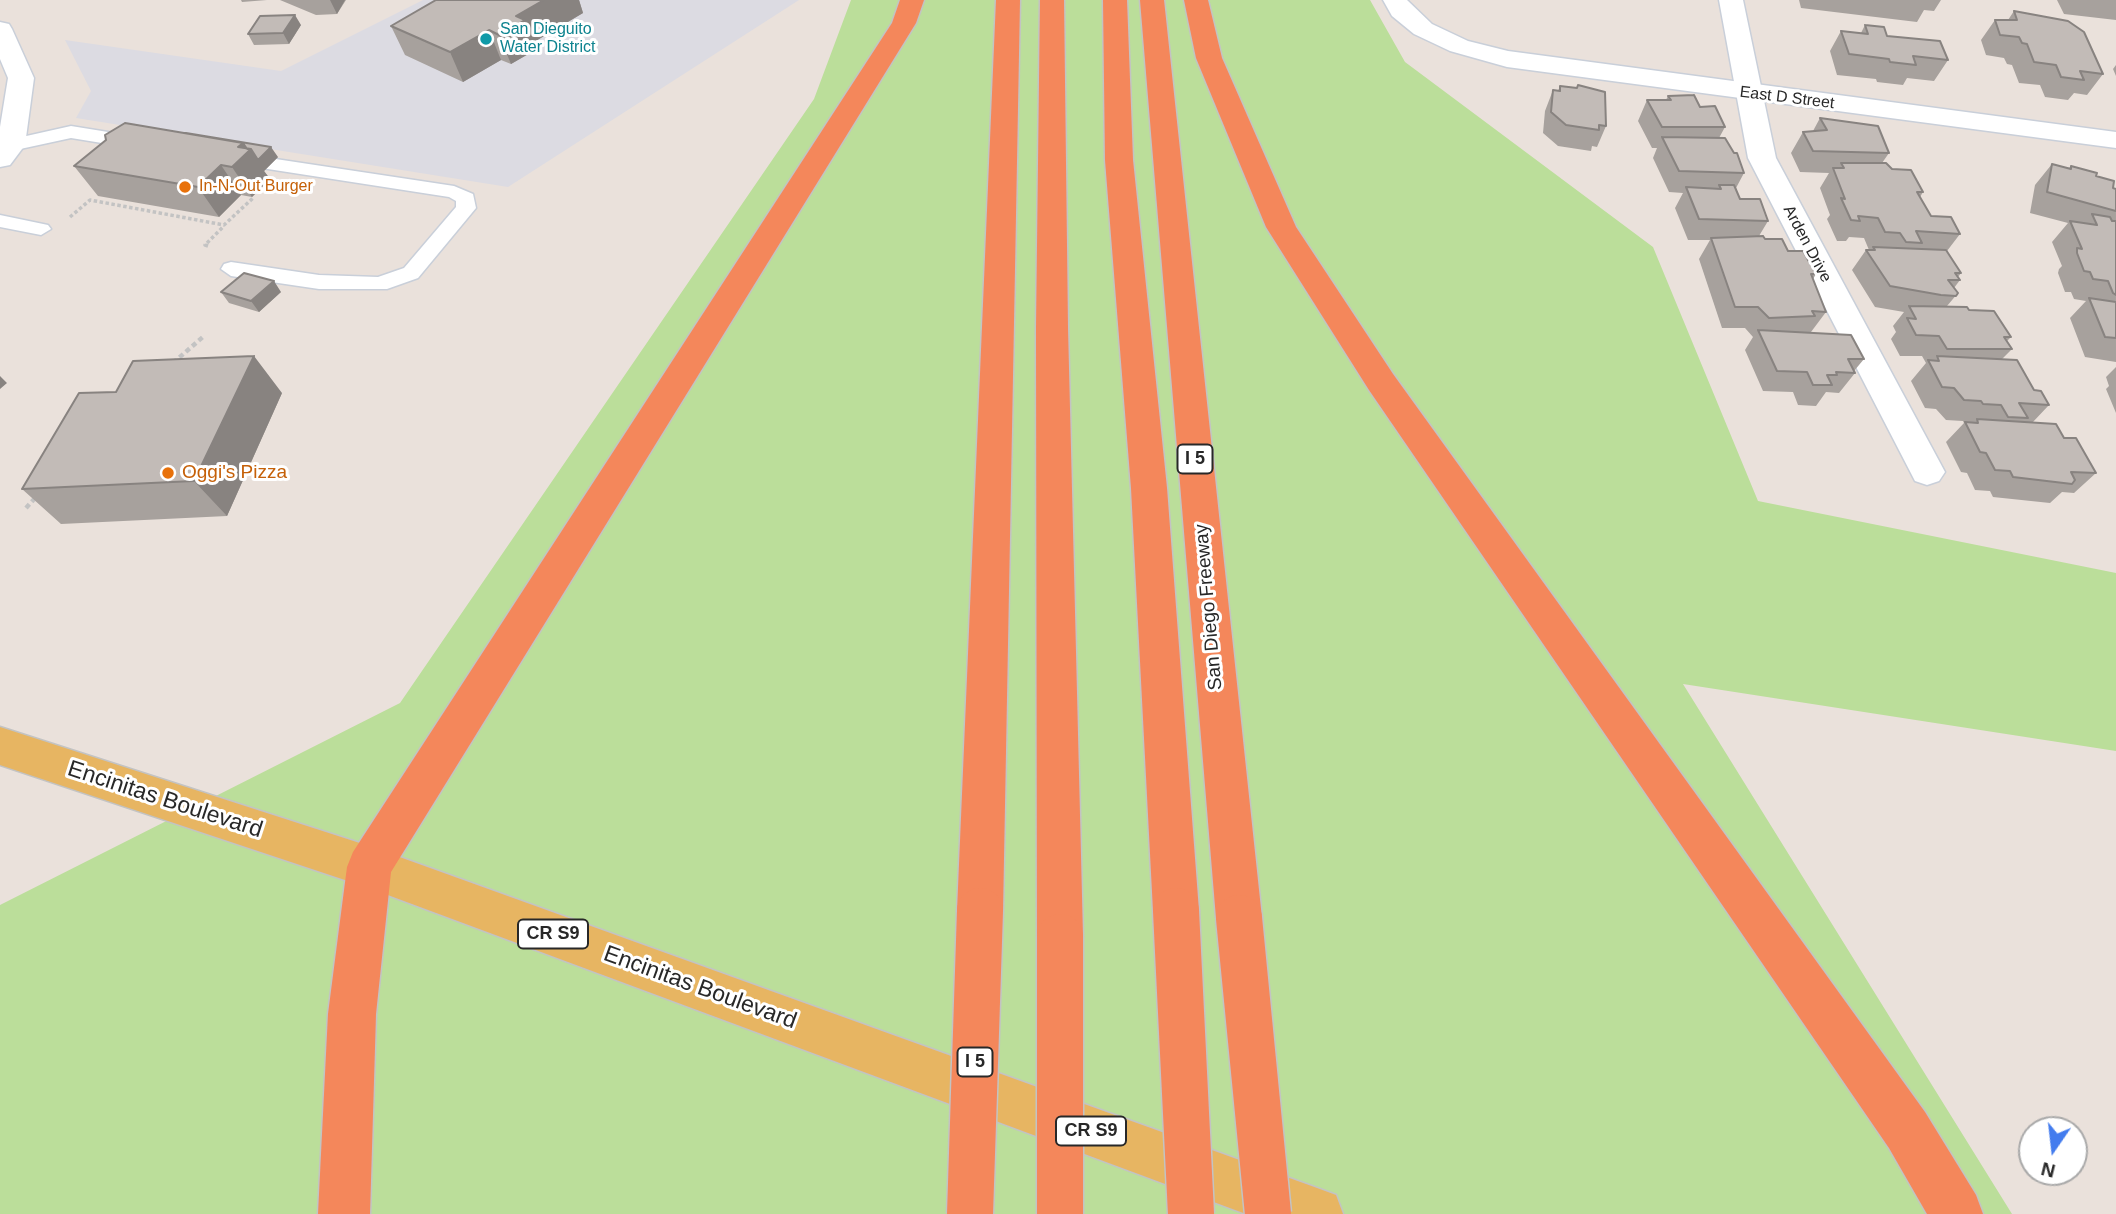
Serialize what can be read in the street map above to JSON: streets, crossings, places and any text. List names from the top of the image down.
{
  "streets": {
    "highway": ["I 5", "San Diego Freeway"],
    "main road": ["Encinitas Boulevard", "CR S9"],
    "street": ["East D Street", "Arden Drive"]
  },
  "crossings": [
    ["East D Street", "Arden Drive"]
  ],
  "places": ["San Dieguito Water District", "In-N-Out Burger", "Oggi's Pizza"],
  "north": "bottom"
}
